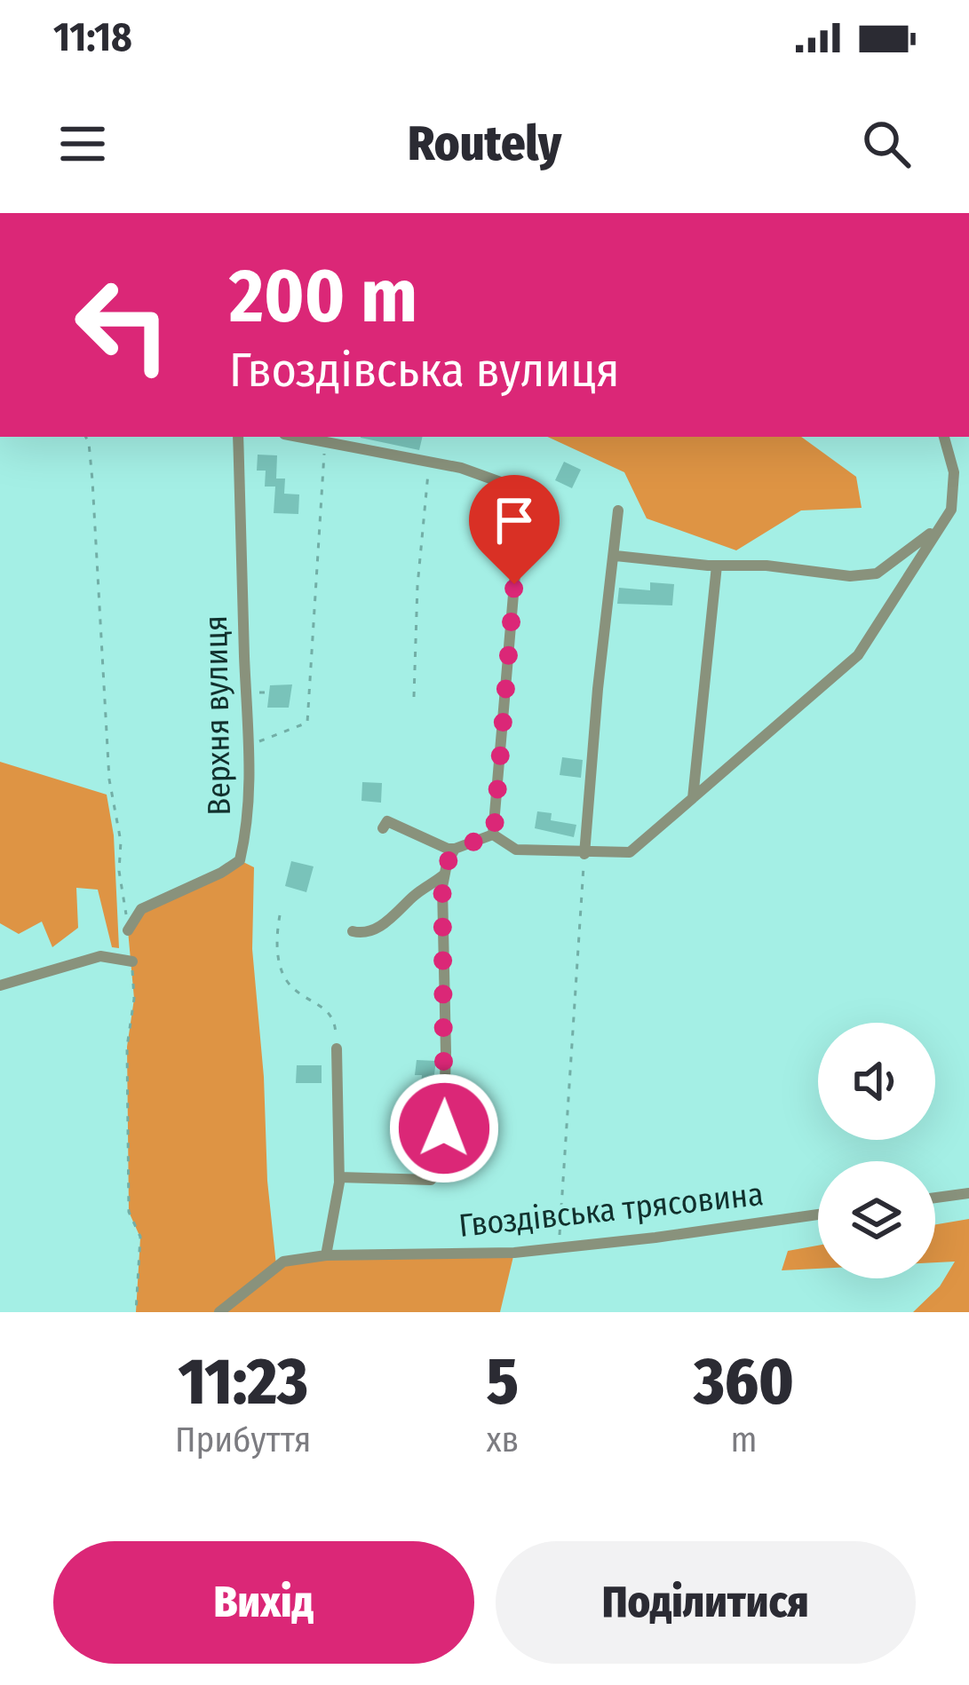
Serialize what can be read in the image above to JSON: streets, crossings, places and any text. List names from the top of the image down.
{
  "streets": {
    "street": ["Верхня вулиця", "Гвоздівська трясовина"]
  },
  "page": {
    "status": "11:18",
    "header": "Routely",
    "turn": ["200 m", "Гвоздівська вулиця"],
    "eta": [
      "11:23",
      "Прибуття",
      "5",
      "хв",
      "360",
      "m"
    ],
    "buttons": ["Вихід", "Поділитися"]
  }
}
